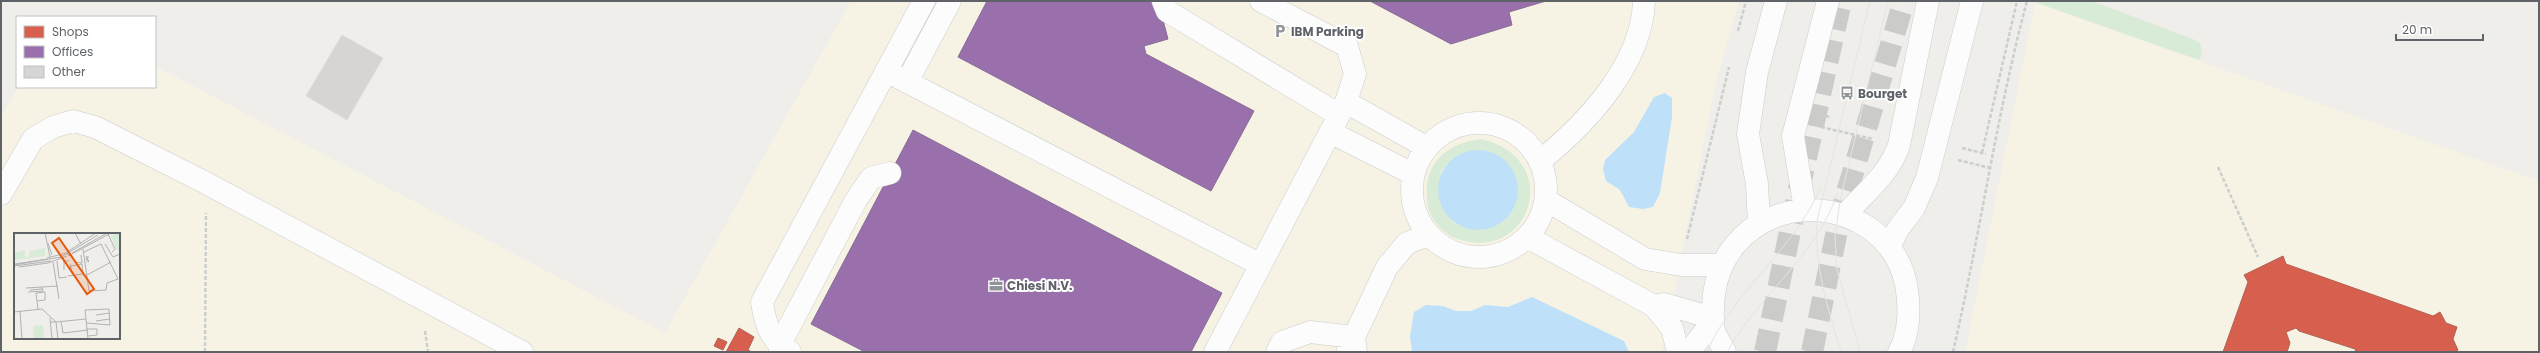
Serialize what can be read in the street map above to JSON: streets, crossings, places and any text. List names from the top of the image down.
{
  "places": {
    "parking": ["IBM Parking"],
    "bus stop": ["Bourget"],
    "office": ["Chiesi N.V."]
  },
  "legend": ["Shops", "Offices", "Other"],
  "scale_bar": "20 m"
}
